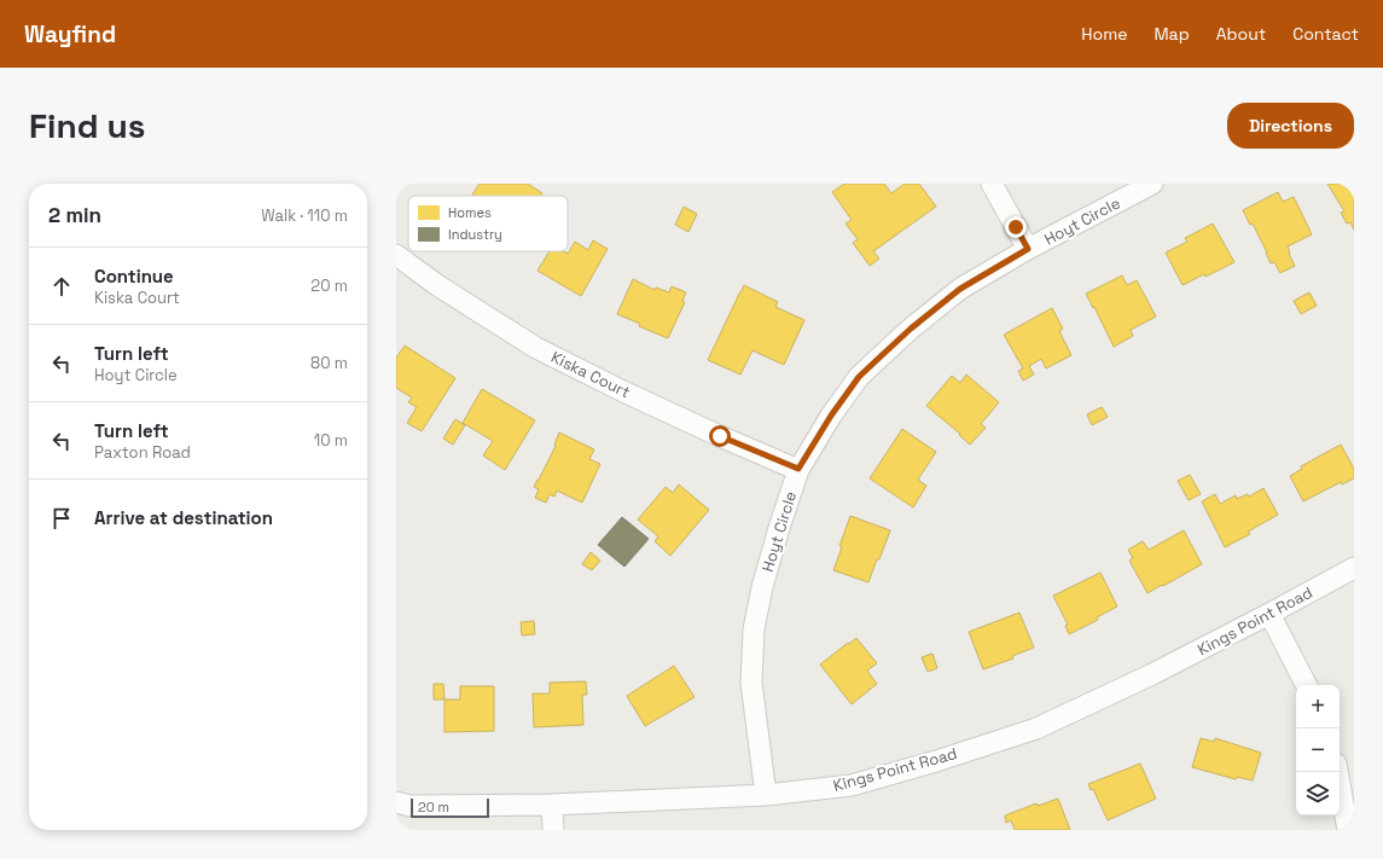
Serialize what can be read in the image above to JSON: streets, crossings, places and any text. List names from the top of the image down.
{
  "streets": {
    "street": ["Hoyt Circle", "Kiska Court", "Kings Point Road"]
  },
  "crossings": [
    ["Hoyt Circle", "Kiska Court"],
    ["Hoyt Circle", "Kings Point Road"]
  ],
  "legend": ["Homes", "Industry"],
  "scale_bar": "20 m",
  "page": {
    "header": "Wayfind",
    "nav": [
      "Home",
      "Map",
      "About",
      "Contact"
    ],
    "buttons": "Directions",
    "title": "Find us",
    "heading": ["2 min", "Walk · 110 m"],
    "list": [
      ["Continue", "Kiska Court", "20 m"],
      ["Turn left", "Hoyt Circle", "80 m"],
      ["Turn left", "Paxton Road", "10 m"],
      "Arrive at destination"
    ],
    "map_buttons": ["+", "−"],
    "scale": "20 m"
  }
}
